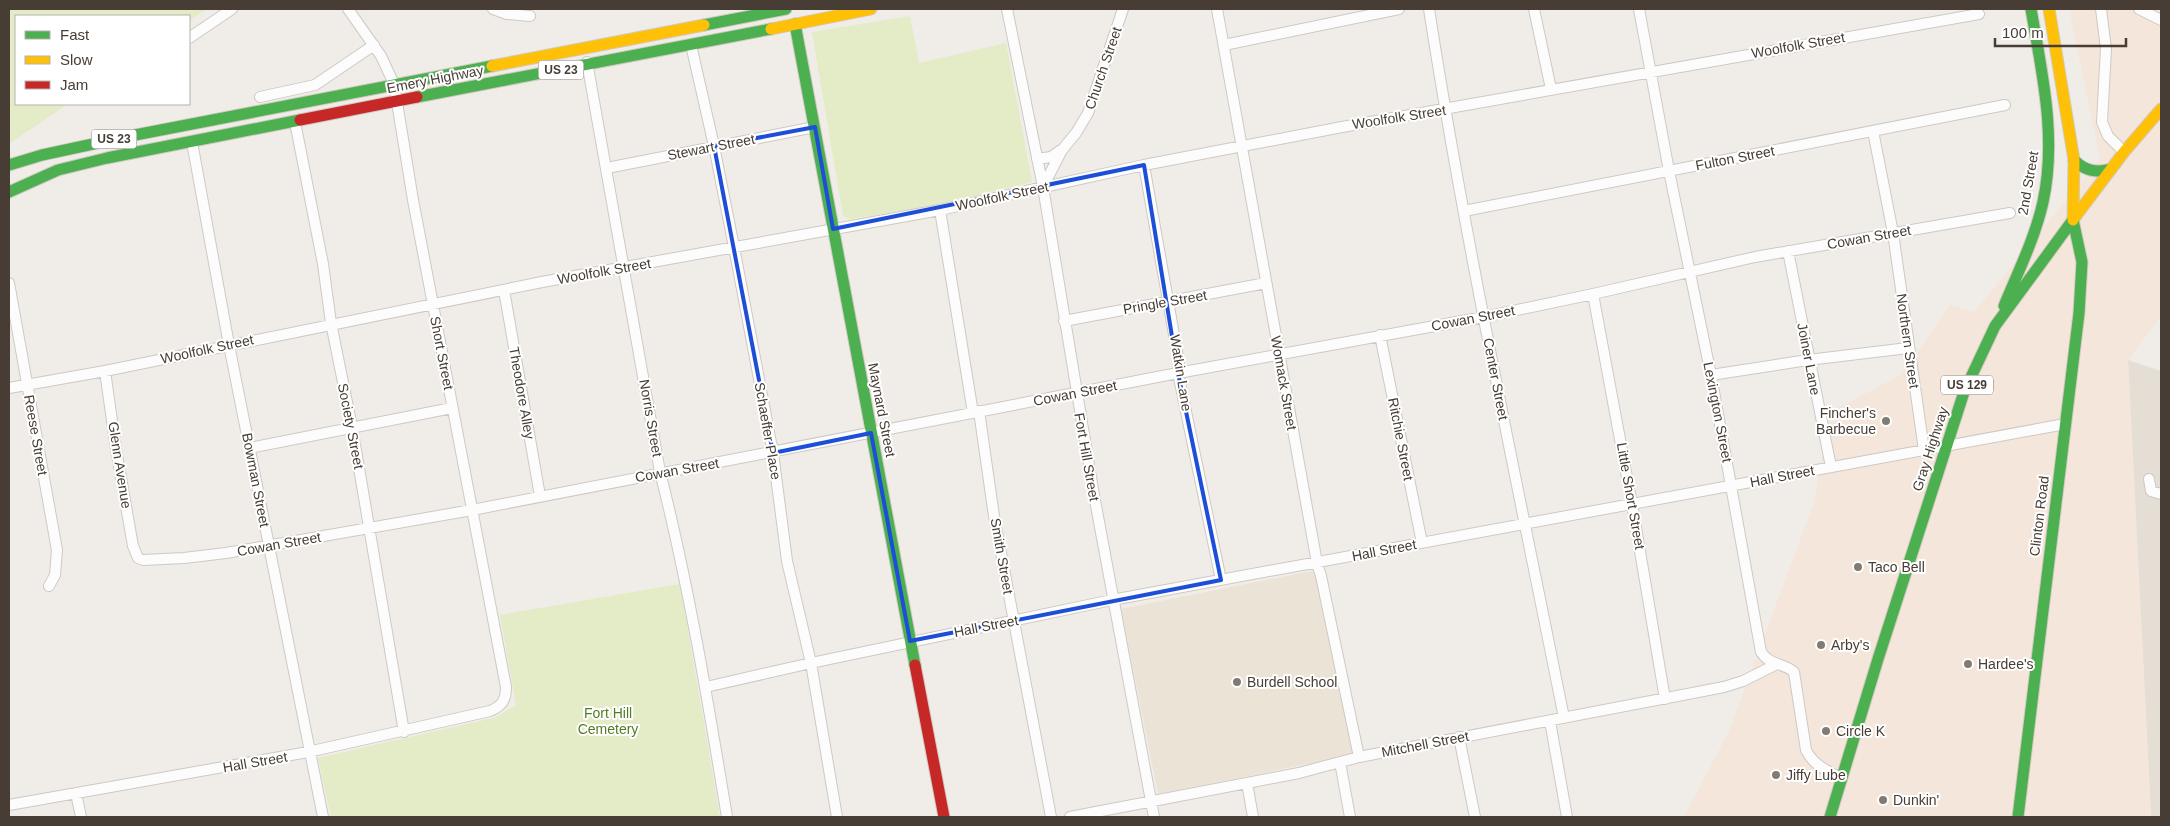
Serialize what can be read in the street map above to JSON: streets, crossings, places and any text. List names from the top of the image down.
{
  "streets": {
    "main road": [
      "US 23",
      "Emery Highway",
      "2nd Street",
      "US 129",
      "Maynard Street",
      "Gray Highway",
      "Clinton Road"
    ],
    "street": [
      "Woolfolk Street",
      "Church Street",
      "Stewart Street",
      "Fulton Street",
      "Cowan Street",
      "Pringle Street",
      "Northern Street",
      "Short Street",
      "Joiner Lane",
      "Watkin Lane",
      "Center Street",
      "Womack Street",
      "Theodore Alley",
      "Lexington Street",
      "Norris Street",
      "Society Street",
      "Schaeffer Place",
      "Reese Street",
      "Ritchie Street",
      "Fort Hill Street",
      "Glenn Avenue",
      "Hall Street",
      "Bowman Street",
      "Little Short Street",
      "Smith Street",
      "Mitchell Street"
    ]
  },
  "crossings": [
    ["Woolfolk Street", "Church Street"],
    ["Woolfolk Street", "Short Street"],
    ["Woolfolk Street", "Watkin Lane"],
    ["Woolfolk Street", "Center Street"],
    ["Woolfolk Street", "Womack Street"],
    ["Woolfolk Street", "Theodore Alley"],
    ["Woolfolk Street", "Maynard Street"],
    ["Woolfolk Street", "Lexington Street"],
    ["Woolfolk Street", "Norris Street"],
    ["Woolfolk Street", "Society Street"],
    ["Woolfolk Street", "Schaeffer Place"],
    ["Woolfolk Street", "Reese Street"],
    ["Woolfolk Street", "Fort Hill Street"],
    ["Woolfolk Street", "Glenn Avenue"],
    ["Woolfolk Street", "Bowman Street"],
    ["Woolfolk Street", "Smith Street"],
    ["Church Street", "Fort Hill Street"],
    ["Emery Highway", "Short Street"],
    ["Emery Highway", "Maynard Street"],
    ["Emery Highway", "Norris Street"],
    ["Emery Highway", "Society Street"],
    ["Emery Highway", "Schaeffer Place"],
    ["Emery Highway", "Bowman Street"],
    ["Stewart Street", "Maynard Street"],
    ["Stewart Street", "Norris Street"],
    ["Stewart Street", "Schaeffer Place"],
    ["Fulton Street", "Northern Street"],
    ["Fulton Street", "Center Street"],
    ["Fulton Street", "Lexington Street"],
    ["2nd Street", "Gray Highway"],
    ["Cowan Street", "Northern Street"],
    ["Cowan Street", "Short Street"],
    ["Cowan Street", "Joiner Lane"],
    ["Cowan Street", "Watkin Lane"],
    ["Cowan Street", "Center Street"],
    ["Cowan Street", "Womack Street"],
    ["Cowan Street", "Theodore Alley"],
    ["Cowan Street", "Maynard Street"],
    ["Cowan Street", "Lexington Street"],
    ["Cowan Street", "Norris Street"],
    ["Cowan Street", "Society Street"],
    ["Cowan Street", "Schaeffer Place"],
    ["Cowan Street", "Ritchie Street"],
    ["Cowan Street", "Fort Hill Street"],
    ["Cowan Street", "Glenn Avenue"],
    ["Cowan Street", "Bowman Street"],
    ["Cowan Street", "Little Short Street"],
    ["Cowan Street", "Smith Street"],
    ["Pringle Street", "Watkin Lane"],
    ["Pringle Street", "Womack Street"],
    ["Pringle Street", "Fort Hill Street"],
    ["Northern Street", "Hall Street"],
    ["Short Street", "Hall Street"],
    ["Joiner Lane", "Hall Street"],
    ["Watkin Lane", "Hall Street"],
    ["Center Street", "Hall Street"],
    ["Center Street", "Mitchell Street"],
    ["Womack Street", "Hall Street"],
    ["Womack Street", "Mitchell Street"],
    ["Maynard Street", "Hall Street"],
    ["Lexington Street", "Gray Highway"],
    ["Lexington Street", "Hall Street"],
    ["Lexington Street", "Mitchell Street"],
    ["Norris Street", "Hall Street"],
    ["Society Street", "Hall Street"],
    ["Schaeffer Place", "Hall Street"],
    ["Ritchie Street", "Hall Street"],
    ["Gray Highway", "Hall Street"],
    ["Gray Highway", "Clinton Road"],
    ["Fort Hill Street", "Hall Street"],
    ["Fort Hill Street", "Mitchell Street"],
    ["Hall Street", "Bowman Street"],
    ["Hall Street", "Little Short Street"],
    ["Hall Street", "Clinton Road"],
    ["Hall Street", "Smith Street"],
    ["Little Short Street", "Mitchell Street"]
  ],
  "parks": ["Fort Hill Cemetery"],
  "places": [
    "Fincher's Barbecue",
    "Taco Bell",
    "Arby's",
    "Hardee's",
    "Burdell School",
    "Circle K",
    "Jiffy Lube",
    "Dunkin'"
  ],
  "legend": ["Fast", "Slow", "Jam"],
  "scale_bar": "100 m"
}
